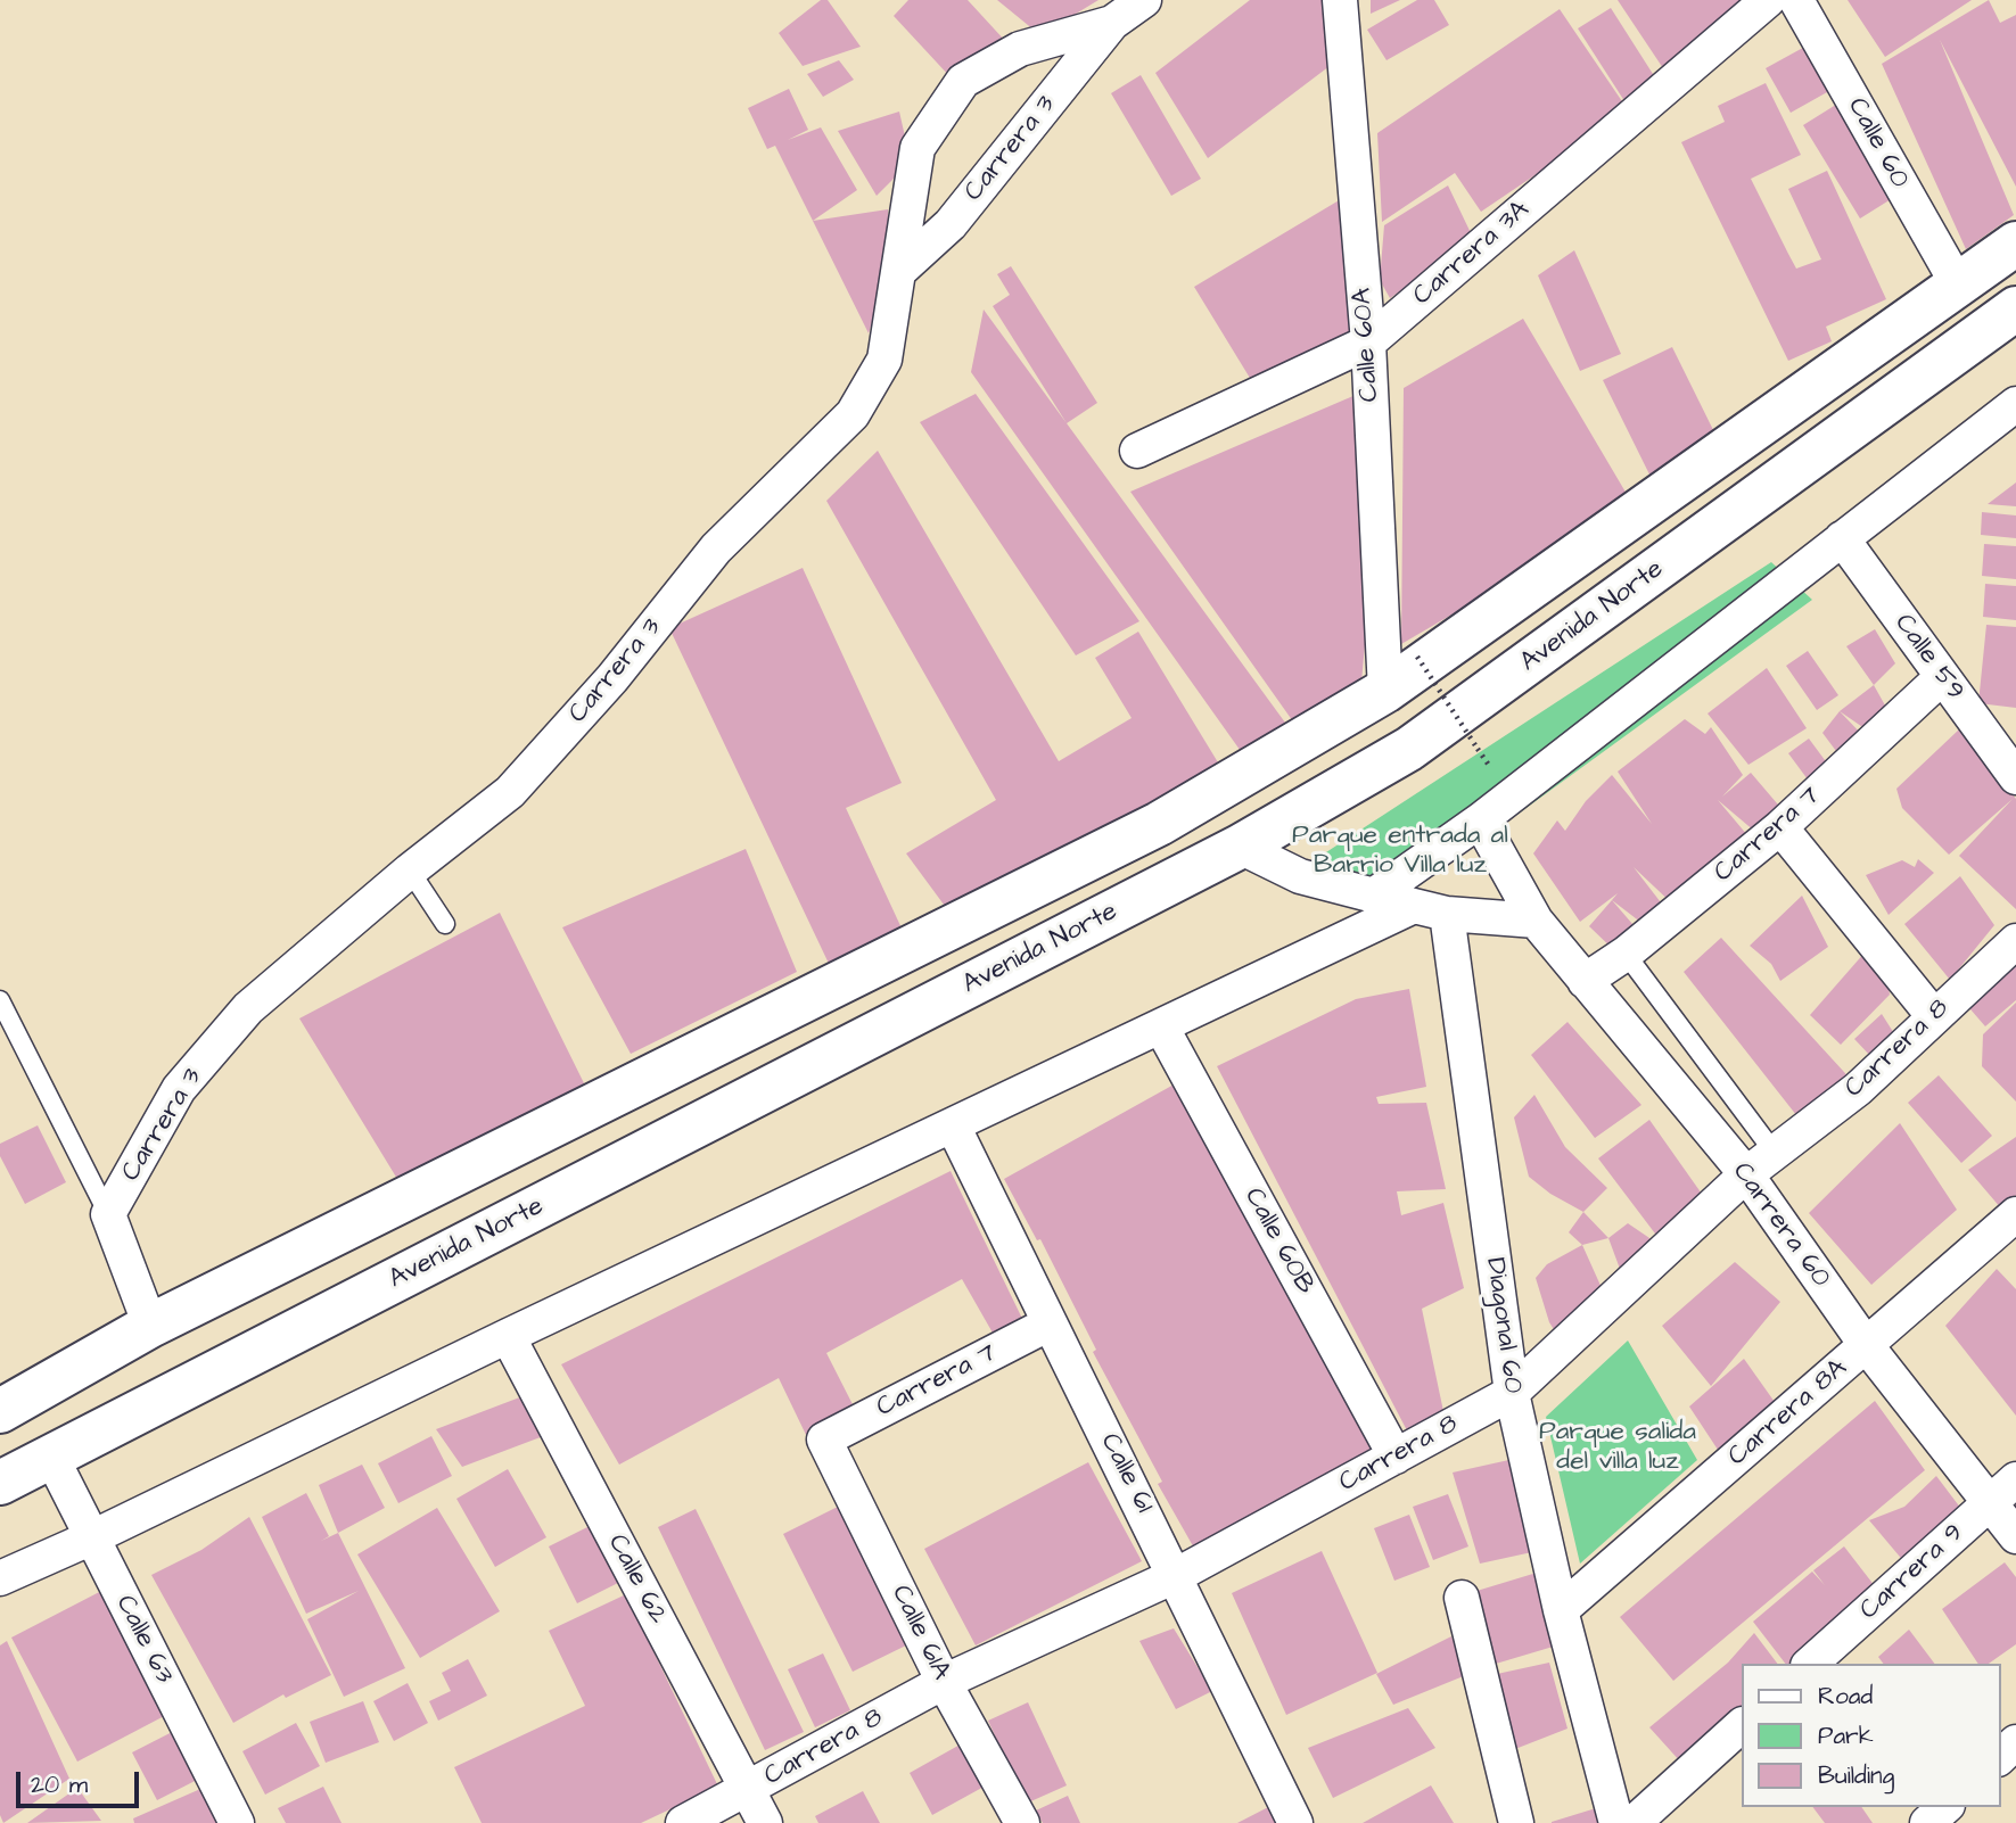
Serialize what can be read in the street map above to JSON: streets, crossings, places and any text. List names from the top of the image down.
{
  "streets": {
    "main road": ["Avenida Norte"],
    "street": [
      "Calle 60",
      "Carrera 3",
      "Carrera 3A",
      "Calle 60A",
      "Calle 59",
      "Carrera 7",
      "Carrera 8",
      "Carrera 60",
      "Calle 60B",
      "Diagonal 60",
      "Carrera 8A",
      "Calle 61",
      "Carrera 9",
      "Calle 62",
      "Calle 61A",
      "Calle 63"
    ]
  },
  "crossings": [
    ["Carrera 3A", "Calle 60A"],
    ["Avenida Norte", "Calle 63"],
    ["Calle 59", "Carrera 7"],
    ["Carrera 7", "Carrera 60"],
    ["Carrera 7", "Calle 61"],
    ["Carrera 7", "Calle 61A"],
    ["Carrera 8", "Carrera 60"],
    ["Carrera 8", "Calle 60B"],
    ["Carrera 8", "Diagonal 60"],
    ["Carrera 8", "Calle 61"],
    ["Carrera 8", "Calle 62"],
    ["Carrera 8", "Calle 61A"],
    ["Carrera 60", "Carrera 8A"],
    ["Carrera 60", "Carrera 9"],
    ["Diagonal 60", "Carrera 8A"]
  ],
  "parks": ["Parque entrada al Barrio Villa luz", "Parque salida del villa luz"],
  "legend": ["Road", "Park", "Building"],
  "scale_bar": "20 m"
}
